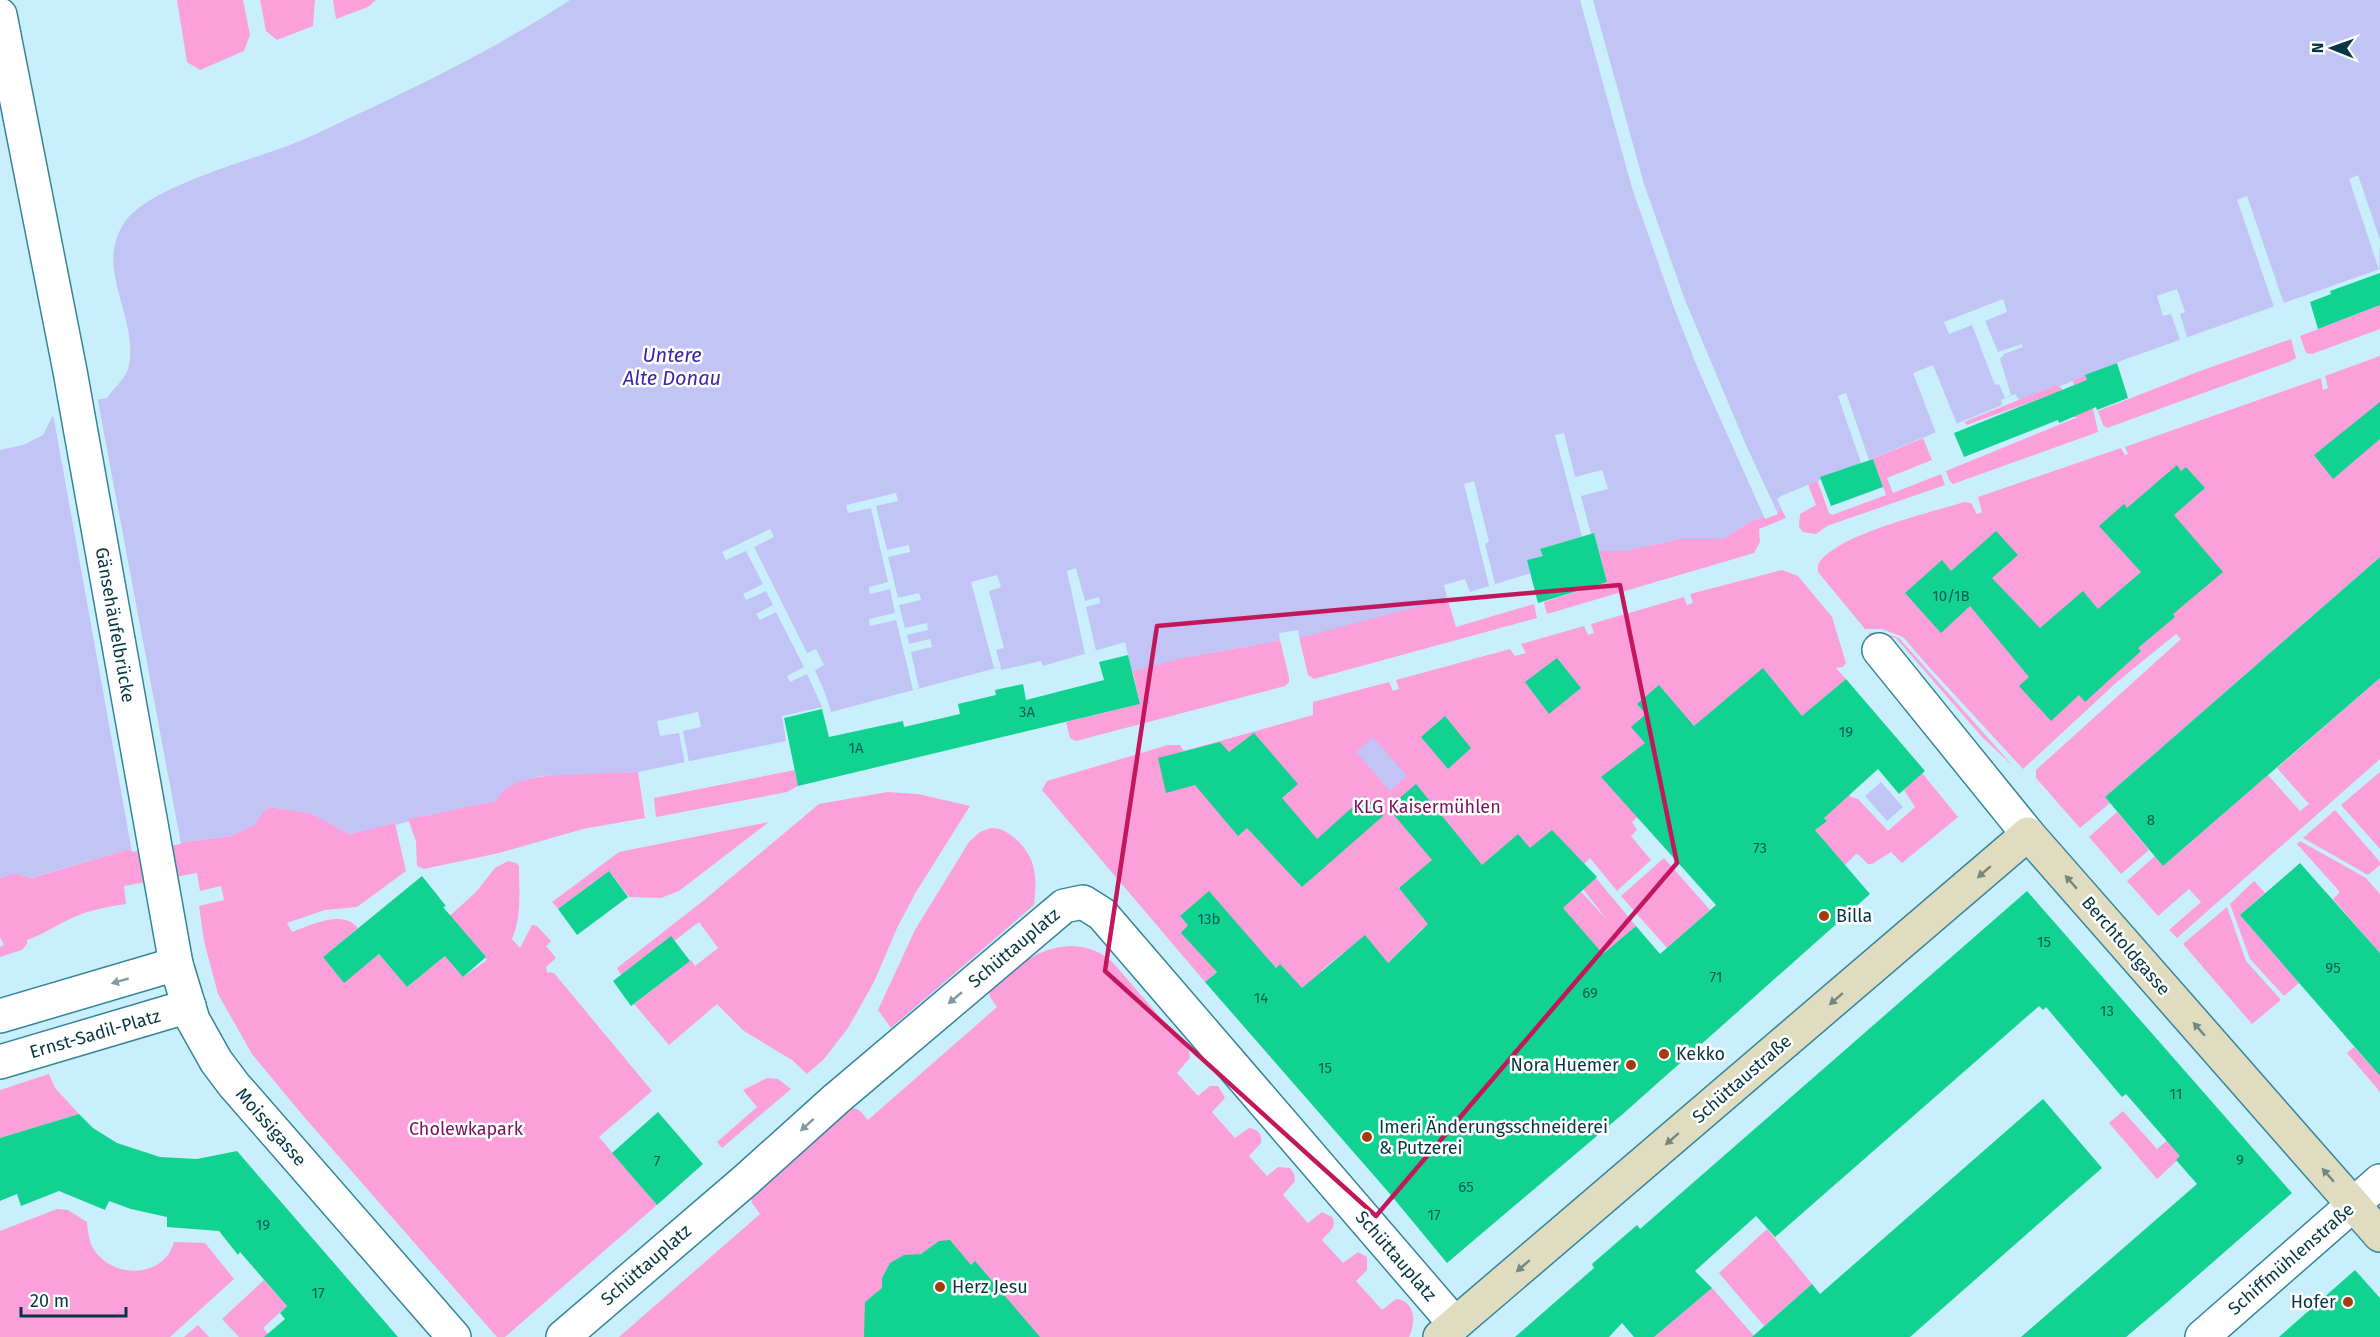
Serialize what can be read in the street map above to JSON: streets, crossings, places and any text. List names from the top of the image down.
{
  "streets": {
    "street": [
      "Gänsehäufelbrücke",
      "Berchtoldgasse",
      "Schüttauplatz",
      "Ernst-Sadil-Platz",
      "Schüttaustraße",
      "Moissigasse",
      "Schiffmühlenstraße"
    ]
  },
  "crossings": [
    ["Gänsehäufelbrücke", "Moissigasse"],
    ["Berchtoldgasse", "Schüttaustraße"],
    ["Berchtoldgasse", "Schiffmühlenstraße"],
    ["Schüttauplatz", "Schüttaustraße"],
    ["Ernst-Sadil-Platz", "Moissigasse"]
  ],
  "one_way": ["Berchtoldgasse", "Schüttaustraße"],
  "water": ["Untere Alte Donau"],
  "parks": ["KLG Kaisermühlen", "Cholewkapark"],
  "places": [
    "Billa",
    "Kekko",
    "Nora Huemer",
    "Imeri Änderungsschneiderei & Putzerei",
    "Herz Jesu",
    "Hofer"
  ],
  "house_numbers": [
    "10/1B",
    "3A",
    "19",
    "1A",
    "8",
    "73",
    "13b",
    "15",
    "95",
    "71",
    "69",
    "14",
    "13",
    "15",
    "11",
    "9",
    "7",
    "65",
    "17",
    "19",
    "17"
  ],
  "scale_bar": "20 m",
  "north": "left"
}
